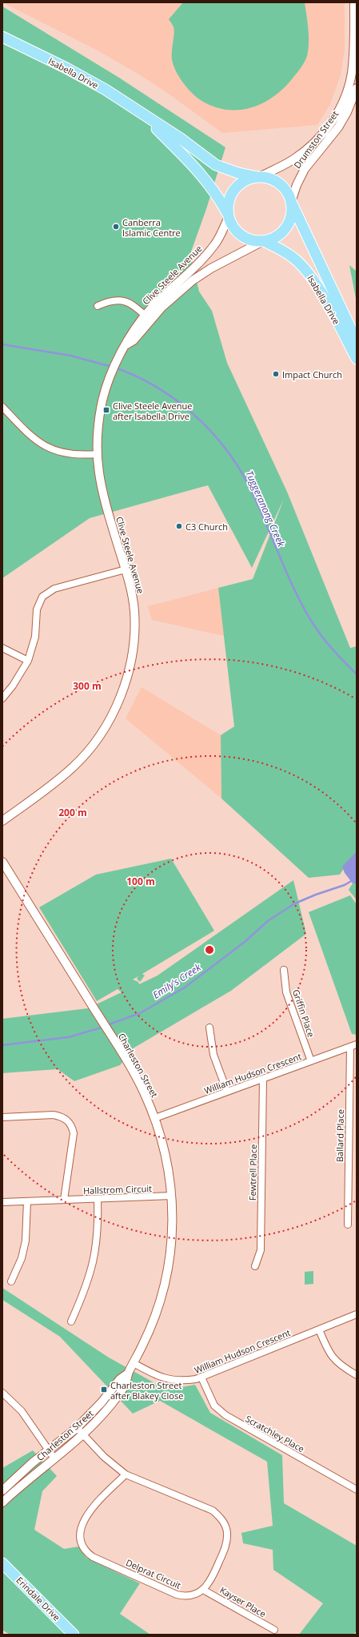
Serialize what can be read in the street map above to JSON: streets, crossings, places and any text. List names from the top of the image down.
{
  "streets": {
    "main road": ["Isabella Drive", "Erindale Drive"],
    "street": [
      "Drumston Street",
      "Clive Steele Avenue",
      "Griffin Place",
      "Charleston Street",
      "William Hudson Crescent",
      "Ballard Place",
      "Fewtrell Place",
      "Hallstrom Circuit",
      "Scratchley Place",
      "Delprat Circuit",
      "Kayser Place"
    ]
  },
  "crossings": [
    ["Isabella Drive", "Drumston Street"],
    ["Isabella Drive", "Clive Steele Avenue"],
    ["Drumston Street", "Clive Steele Avenue"],
    ["Griffin Place", "William Hudson Crescent"],
    ["Charleston Street", "William Hudson Crescent"],
    ["Charleston Street", "Hallstrom Circuit"],
    ["William Hudson Crescent", "Ballard Place"],
    ["William Hudson Crescent", "Fewtrell Place"],
    ["William Hudson Crescent", "Scratchley Place"],
    ["Delprat Circuit", "Kayser Place"]
  ],
  "water": ["Tuggeranong Creek", "Emily's Creek"],
  "places": {
    "other": ["Canberra Islamic Centre", "Impact Church", "C3 Church"],
    "transit": ["Clive Steele Avenue after Isabella Drive", "Charleston Street after Blakey Close"]
  },
  "rings": ["300 m", "200 m", "100 m"]
}
